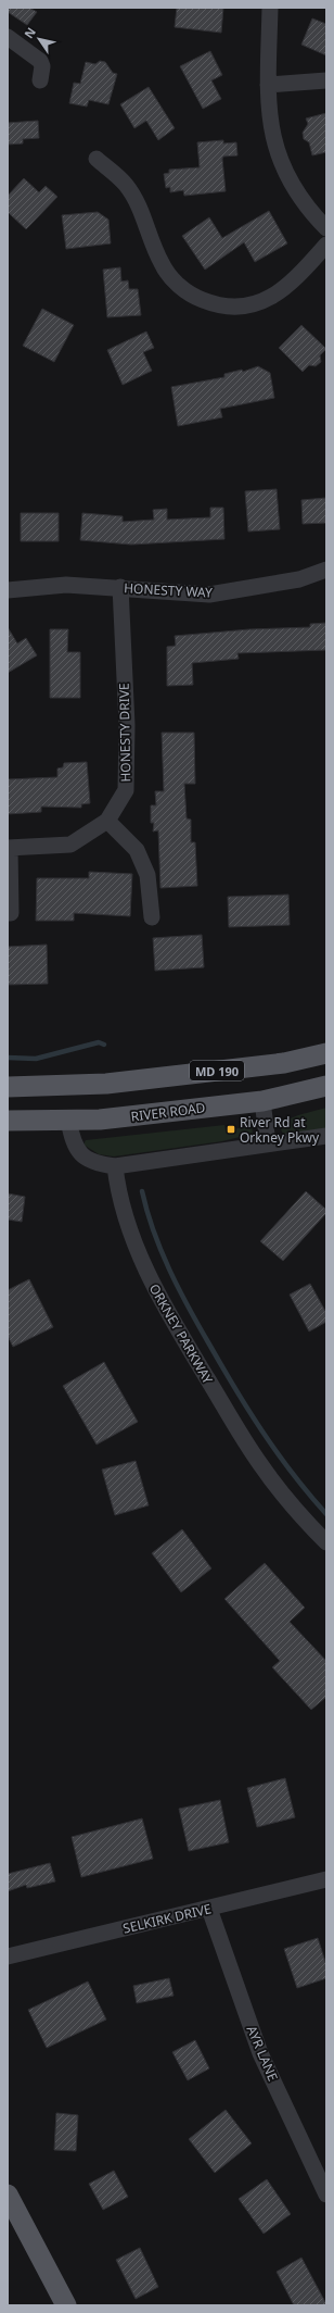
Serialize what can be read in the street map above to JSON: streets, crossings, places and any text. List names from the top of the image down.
{
  "streets": {
    "main road": ["MD 190", "RIVER ROAD"],
    "street": [
      "HONESTY WAY",
      "HONESTY DRIVE",
      "ORKNEY PARKWAY",
      "SELKIRK DRIVE",
      "AYR LANE"
    ]
  },
  "crossings": [
    ["HONESTY WAY", "HONESTY DRIVE"],
    ["SELKIRK DRIVE", "AYR LANE"]
  ],
  "places": {
    "transit": ["River Rd at Orkney Pkwy"]
  },
  "north": "top left"
}
